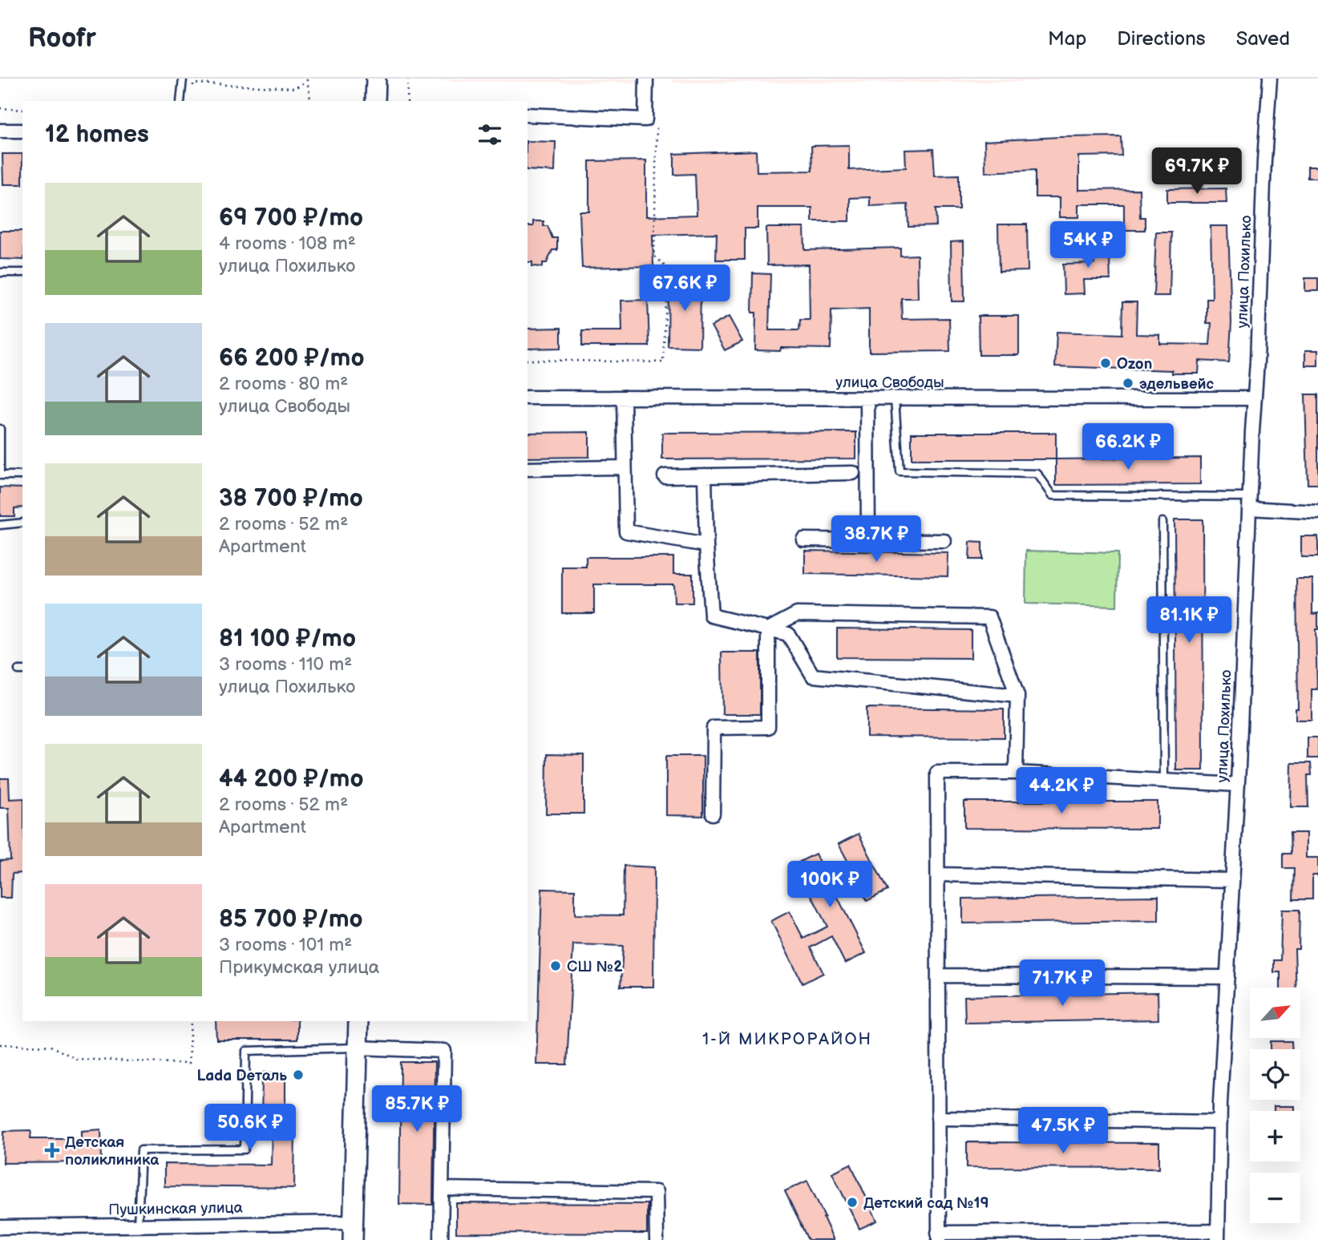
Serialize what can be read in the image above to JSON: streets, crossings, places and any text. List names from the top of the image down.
{
  "streets": {
    "street": ["улица Похилько", "улица Свободы", "Пушкинская улица"]
  },
  "crossings": [
    ["улица Похилько", "улица Свободы"]
  ],
  "districts": ["1-Й МИКРОРАЙОН"],
  "places": {
    "other": [
      "Ozon",
      "эдельвейс",
      "СШ №2",
      "Lada Dеталь",
      "Детский сад №19"
    ],
    "health": ["Детская поликлиника"]
  },
  "north": "top right",
  "page": {
    "header": "Roofr",
    "nav": ["Map", "Directions", "Saved"],
    "heading": "12 homes",
    "price": [
      "69.7K ₽",
      "54K ₽",
      "67.6K ₽",
      "66.2K ₽",
      "38.7K ₽",
      "81.1K ₽",
      "44.2K ₽",
      "100K ₽",
      "71.7K ₽",
      "85.7K ₽",
      "50.6K ₽",
      "47.5K ₽"
    ],
    "list": [
      {
        "name": "69 700 ₽/mo",
        "note": "4 rooms · 108 m² · улица Похилько"
      },
      {
        "name": "66 200 ₽/mo",
        "note": "2 rooms · 80 m² · улица Свободы"
      },
      {
        "name": "38 700 ₽/mo",
        "note": "2 rooms · 52 m² · Apartment"
      },
      {
        "name": "81 100 ₽/mo",
        "note": "3 rooms · 110 m² · улица Похилько"
      },
      {
        "name": "44 200 ₽/mo",
        "note": "2 rooms · 52 m² · Apartment"
      },
      {
        "name": "85 700 ₽/mo",
        "note": "3 rooms · 101 m² · Прикумская улица"
      }
    ],
    "map_buttons": ["+", "−"]
  }
}
